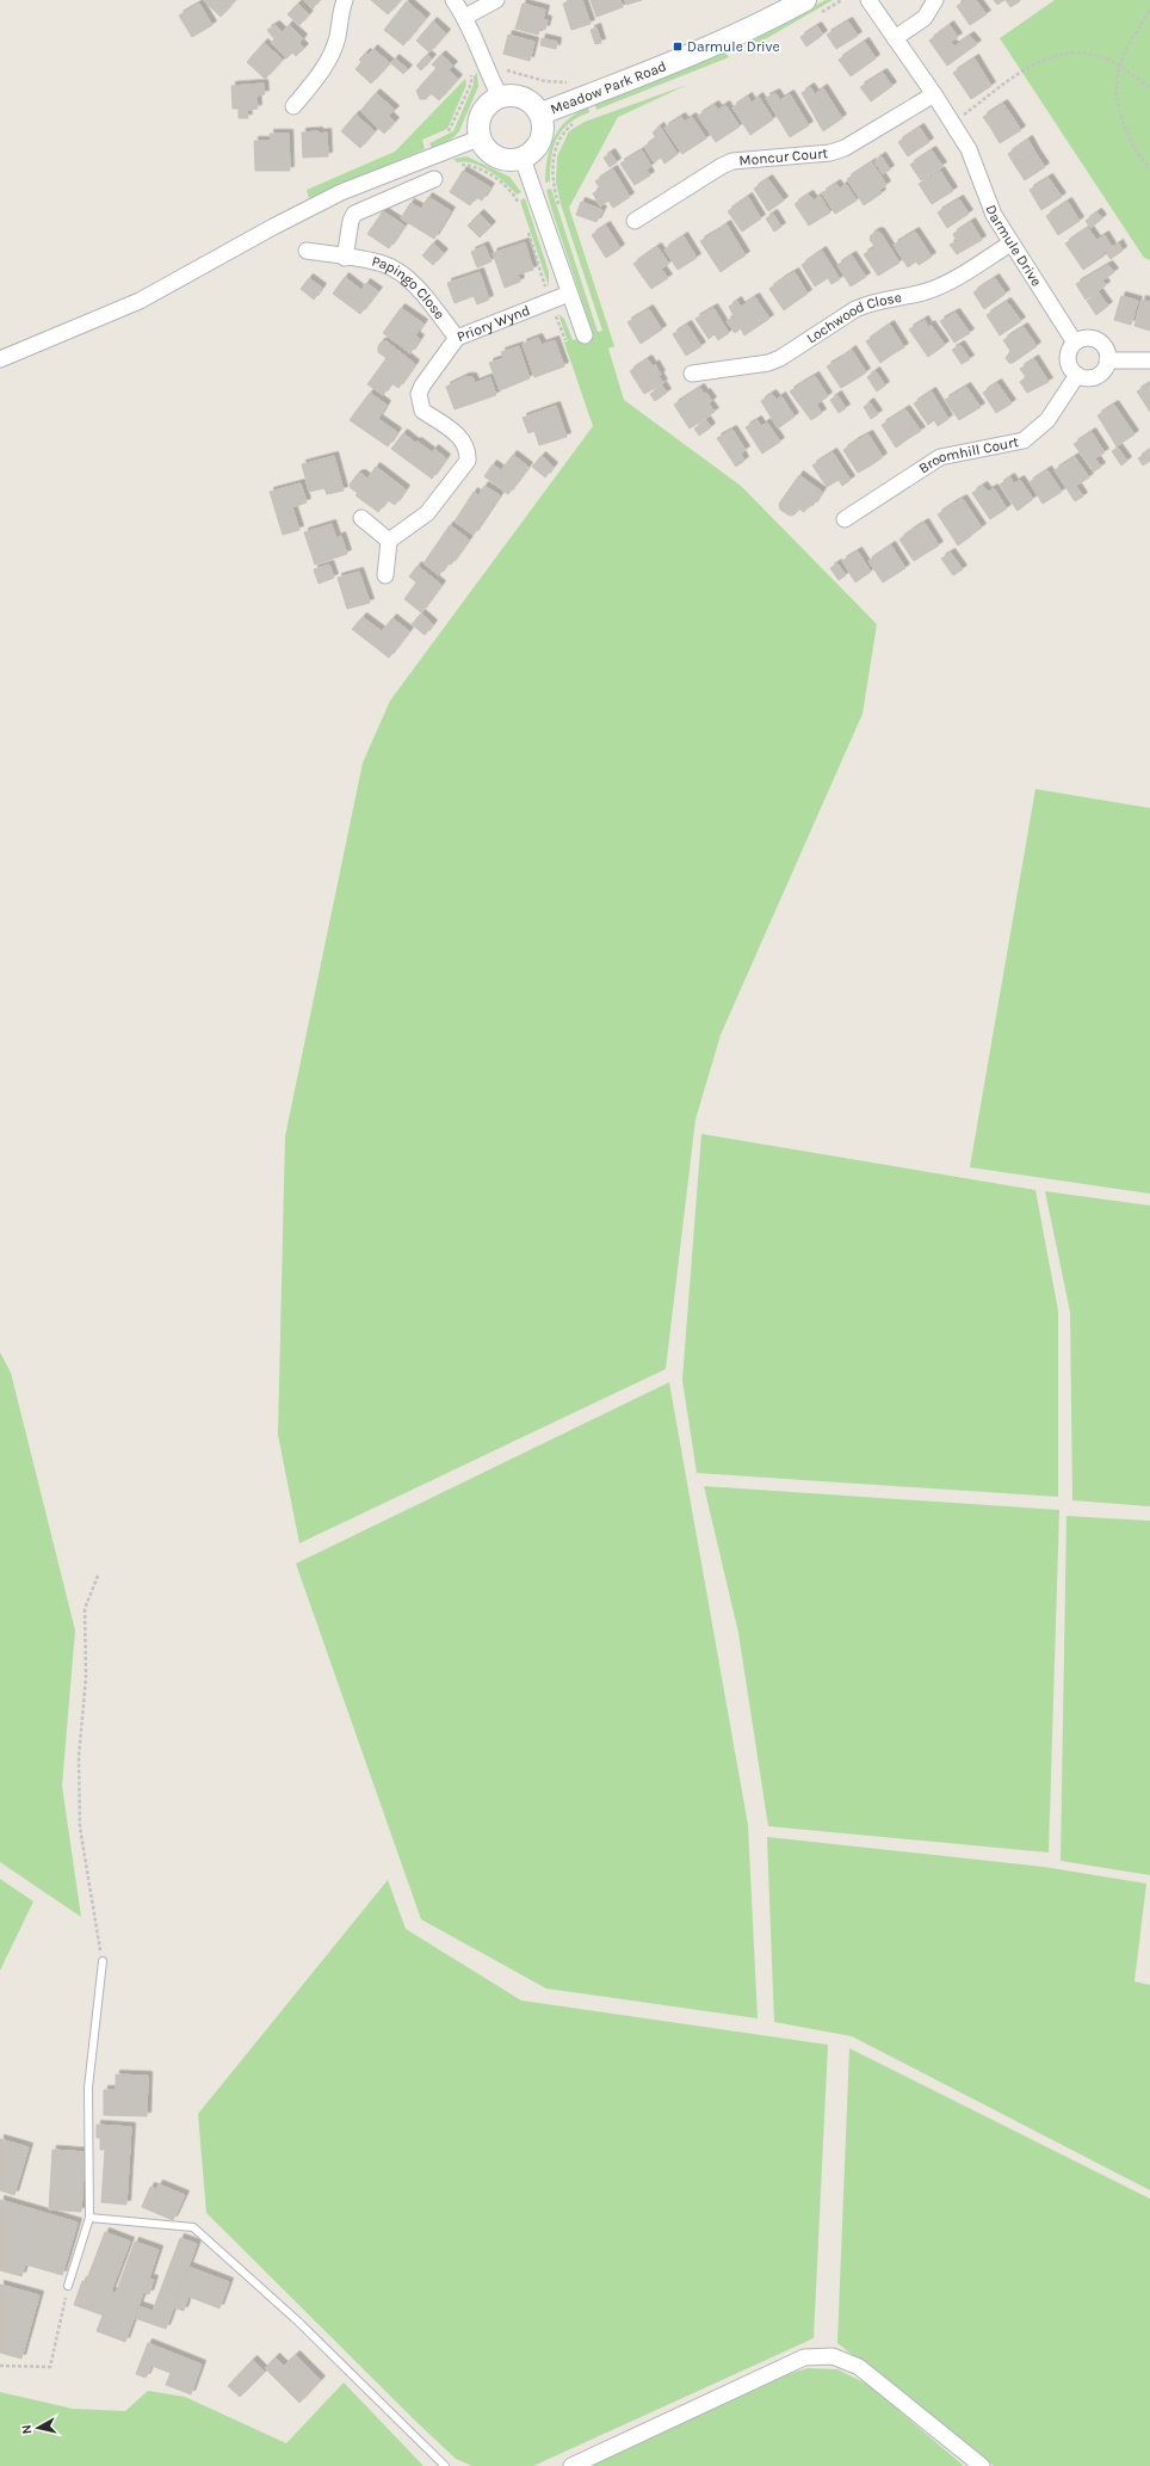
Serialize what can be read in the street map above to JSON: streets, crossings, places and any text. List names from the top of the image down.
{
  "streets": {
    "street": [
      "Meadow Park Road",
      "Moncur Court",
      "Darmule Drive",
      "Papingo Close",
      "Lochwood Close",
      "Priory Wynd",
      "Broomhill Court"
    ]
  },
  "crossings": [
    ["Moncur Court", "Darmule Drive"],
    ["Darmule Drive", "Lochwood Close"],
    ["Darmule Drive", "Broomhill Court"],
    ["Papingo Close", "Priory Wynd"]
  ],
  "places": {
    "transit": ["Darmule Drive"]
  },
  "north": "left"
}
